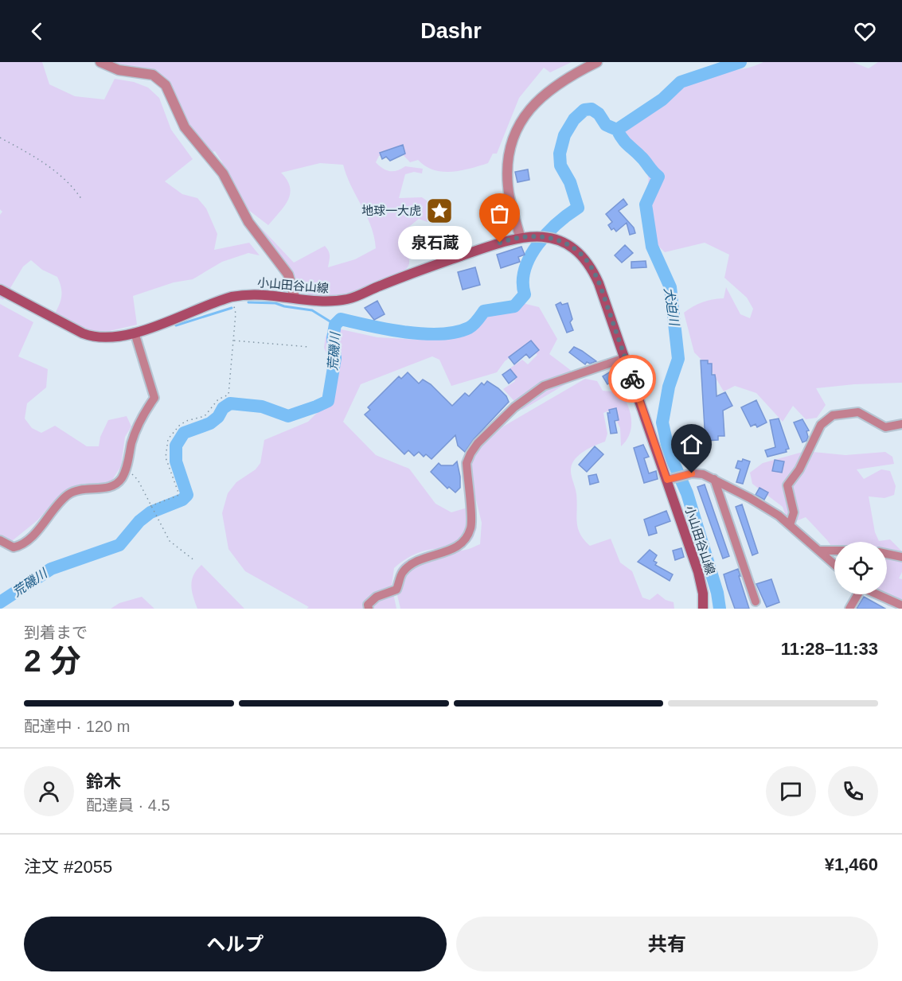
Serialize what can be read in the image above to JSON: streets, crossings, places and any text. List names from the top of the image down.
{
  "streets": {
    "main road": ["小山田谷山線"]
  },
  "water": ["犬迫川", "荒磯川"],
  "places": {
    "place": ["地球一大虎"],
    "other": ["泉石蔵"]
  },
  "page": {
    "header": "Dashr",
    "bubble": "泉石蔵",
    "heading": ["2 分", "到着まで", "11:28–11:33"],
    "panel": [
      "鈴木",
      "配達員 · 4.5",
      "注文 #2055",
      "¥1,460"
    ],
    "bar": "配達中 · 120 m",
    "buttons": ["ヘルプ", "共有"]
  }
}
